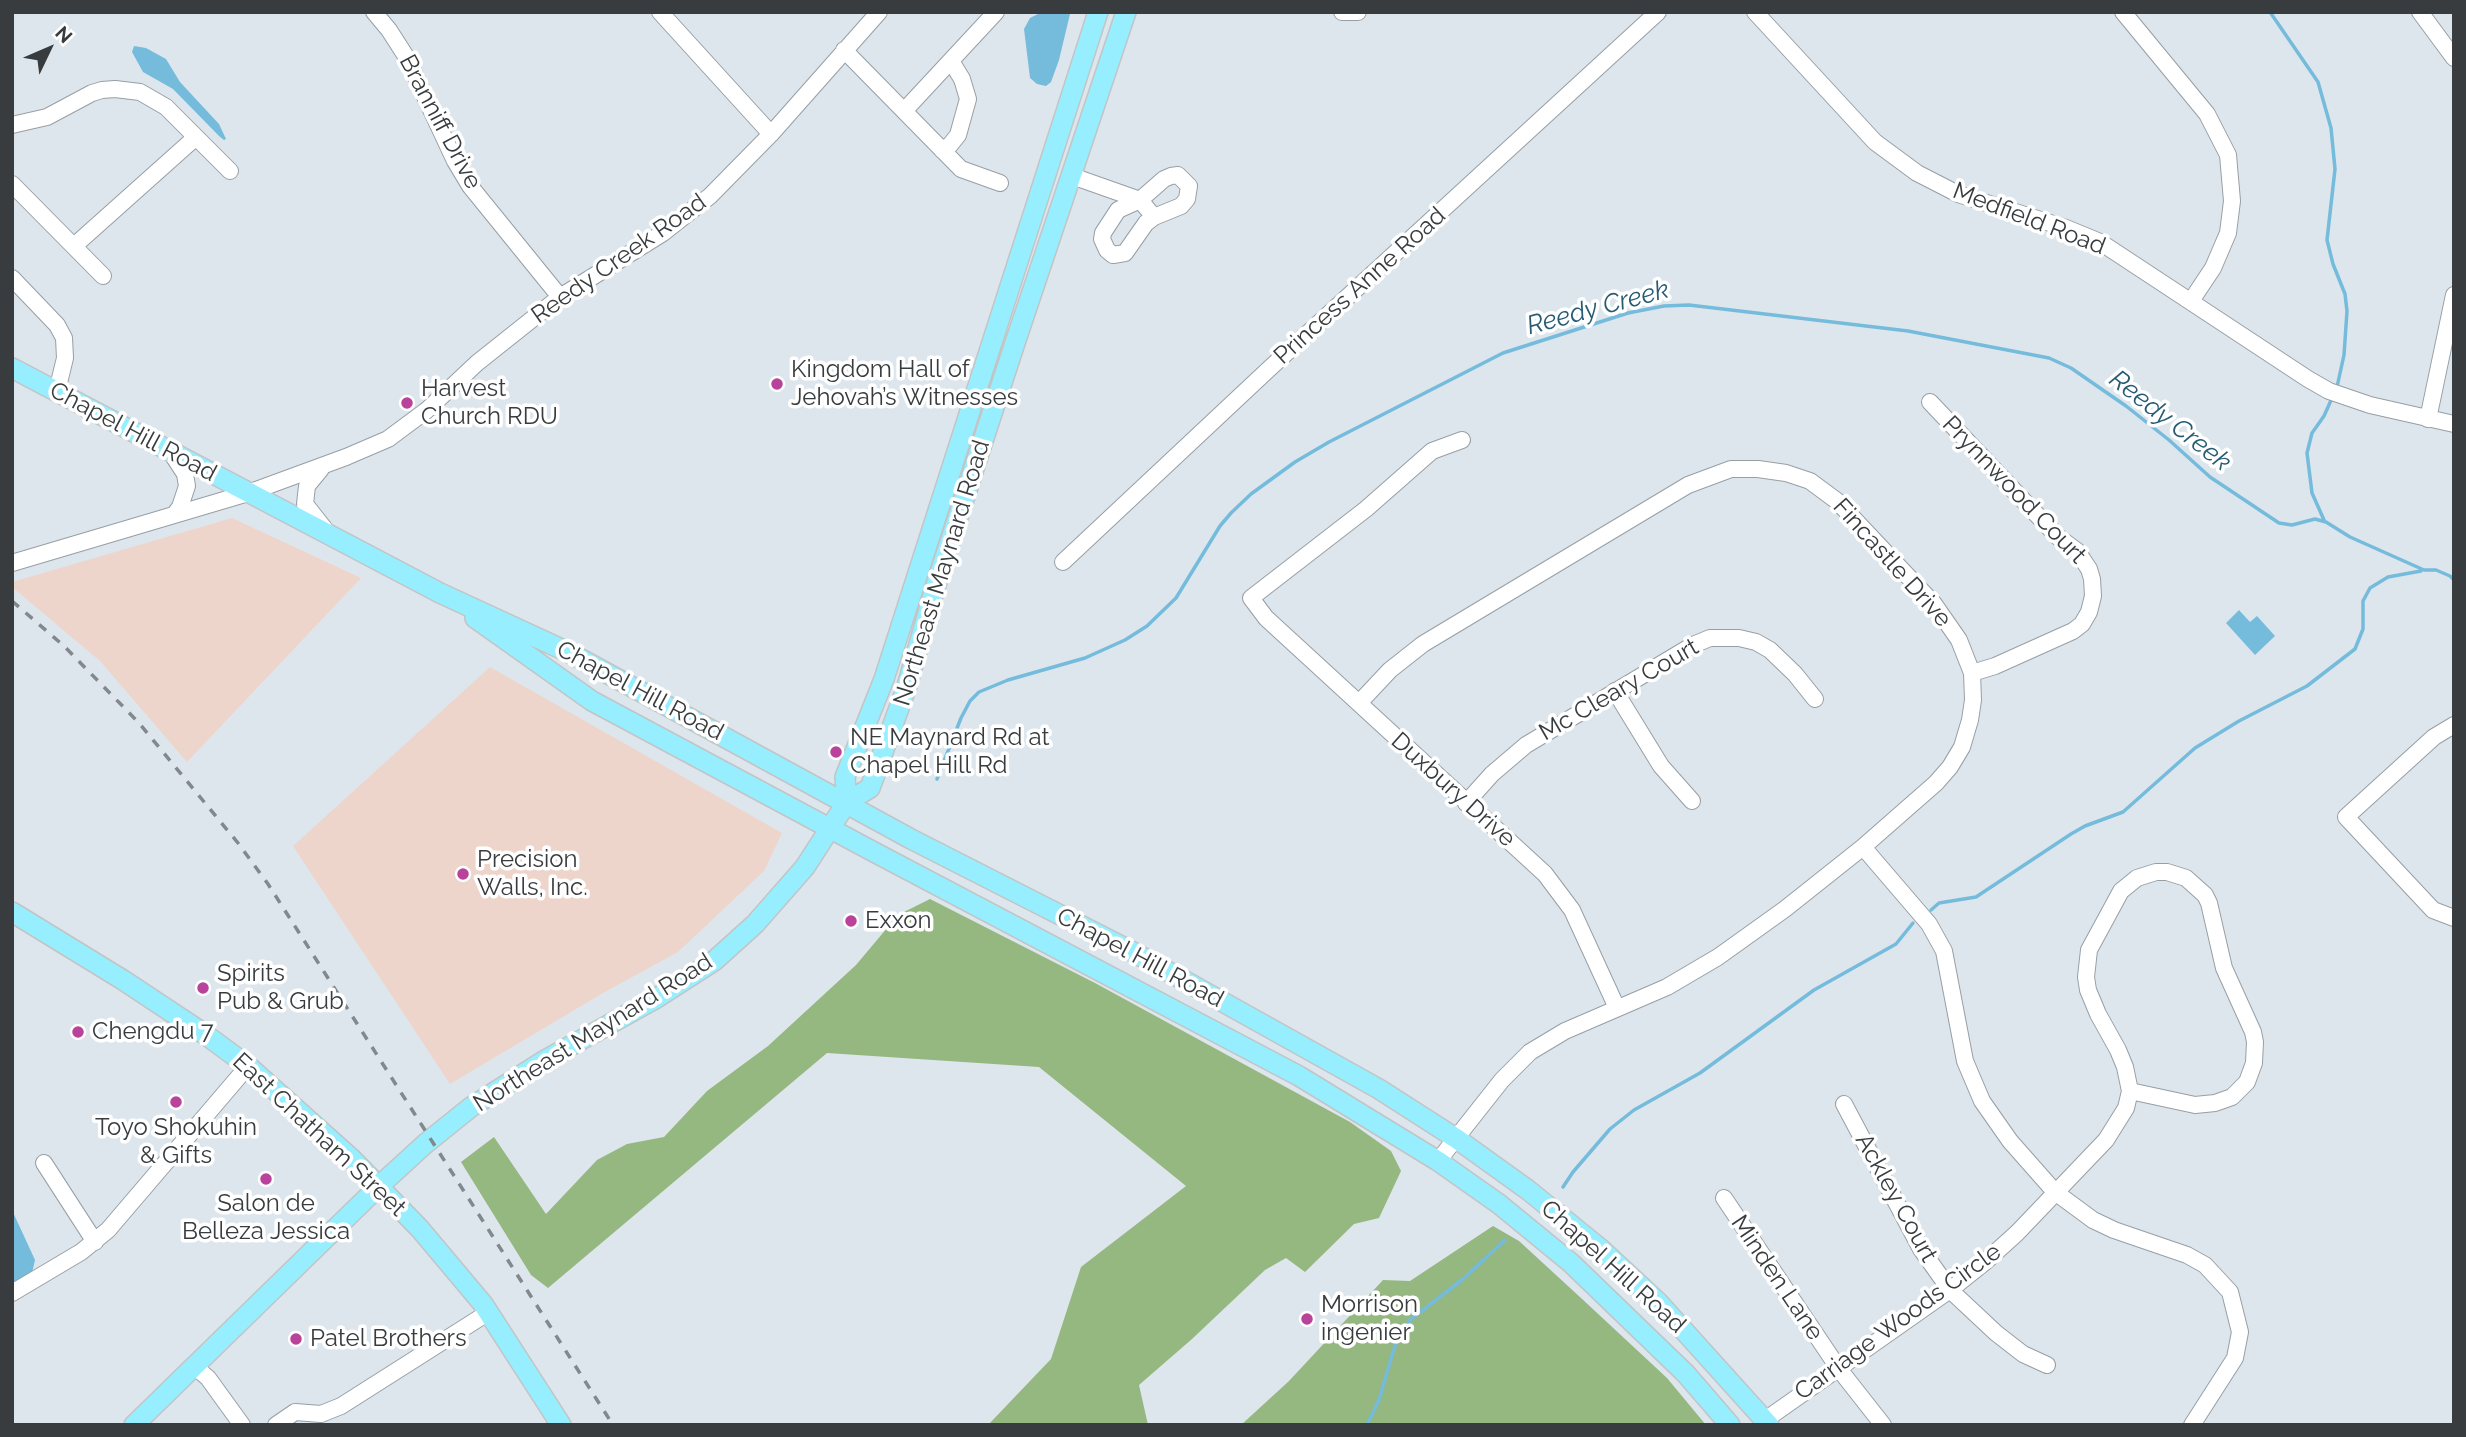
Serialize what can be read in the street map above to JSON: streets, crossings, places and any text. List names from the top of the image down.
{
  "streets": {
    "main road": ["Chapel Hill Road", "Northeast Maynard Road", "East Chatham Street"],
    "street": [
      "Branniff Drive",
      "Medfield Road",
      "Reedy Creek Road",
      "Princess Anne Road",
      "Prynnwood Court",
      "Fincastle Drive",
      "Mc Cleary Court",
      "Duxbury Drive",
      "Ackley Court",
      "Minden Lane",
      "Carriage Woods Circle"
    ]
  },
  "crossings": [
    ["Branniff Drive", "Reedy Creek Road"],
    ["Reedy Creek Road", "Chapel Hill Road"],
    ["Chapel Hill Road", "Fincastle Drive"],
    ["Chapel Hill Road", "Northeast Maynard Road"],
    ["Chapel Hill Road", "Carriage Woods Circle"],
    ["Prynnwood Court", "Fincastle Drive"],
    ["Fincastle Drive", "Duxbury Drive"],
    ["Northeast Maynard Road", "East Chatham Street"],
    ["Mc Cleary Court", "Duxbury Drive"],
    ["Ackley Court", "Carriage Woods Circle"],
    ["Minden Lane", "Carriage Woods Circle"]
  ],
  "water": ["Reedy Creek"],
  "places": [
    "Kingdom Hall of Jehovah’s Witnesses",
    "Harvest Church RDU",
    "NE Maynard Rd at Chapel Hill Rd",
    "Precision Walls, Inc.",
    "Exxon",
    "Spirits Pub & Grub",
    "Chengdu 7",
    "Toyo Shokuhin & Gifts",
    "Salon de Belleza Jessica",
    "Morrison ingenier",
    "Patel Brothers"
  ],
  "north": "top right"
}
